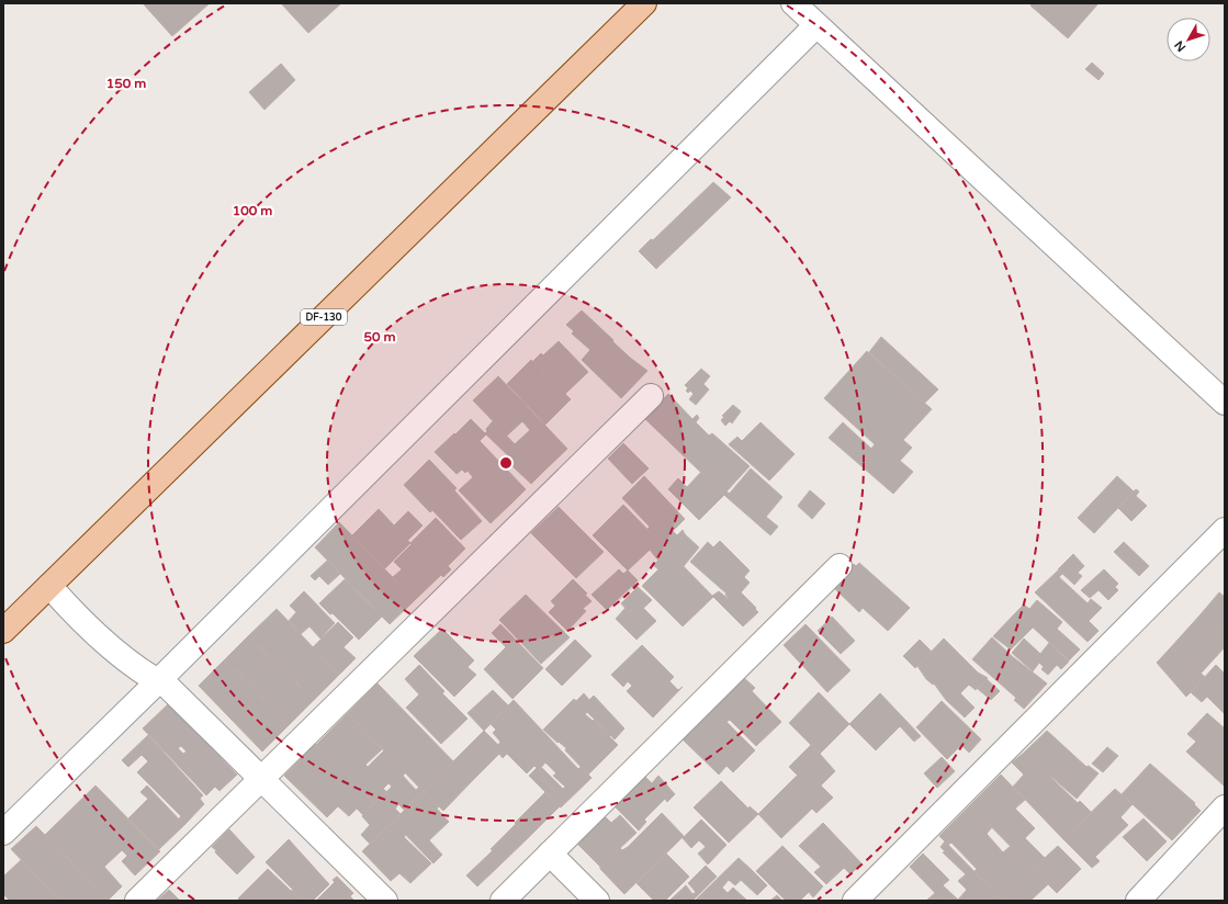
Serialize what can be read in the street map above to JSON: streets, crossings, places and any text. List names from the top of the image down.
{
  "streets": {
    "main road": ["DF-130"]
  },
  "north": "bottom left",
  "rings": ["150 m", "100 m", "50 m"]
}
